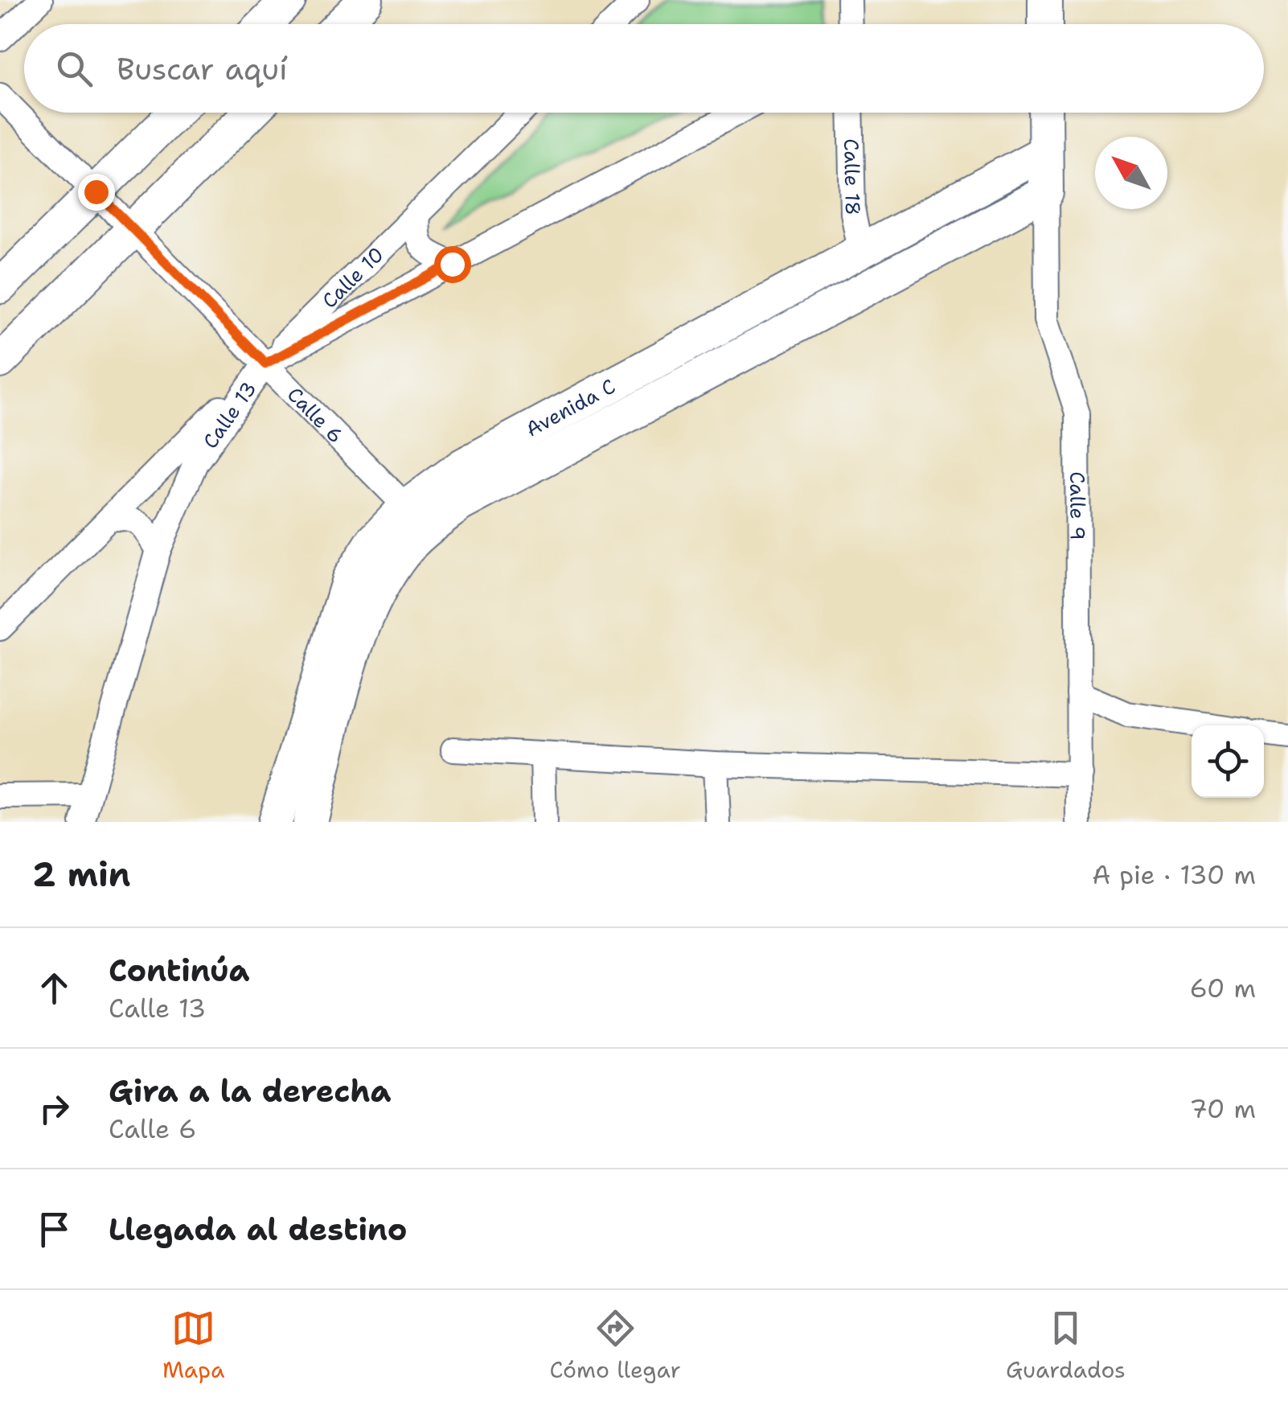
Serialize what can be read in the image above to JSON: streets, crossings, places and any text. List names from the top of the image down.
{
  "streets": {
    "street": [
      "Calle 18",
      "Calle 10",
      "Avenida C",
      "Calle 13",
      "Calle 6",
      "Calle 9"
    ]
  },
  "crossings": [
    ["Calle 18", "Avenida C"],
    ["Calle 10", "Calle 13"],
    ["Calle 10", "Calle 6"],
    ["Avenida C", "Calle 6"],
    ["Avenida C", "Calle 9"],
    ["Calle 13", "Calle 6"]
  ],
  "north": "top left",
  "page": {
    "search": "Buscar aquí",
    "heading": ["2 min", "A pie · 130 m"],
    "list": [
      ["Continúa", "Calle 13", "60 m"],
      ["Gira a la derecha", "Calle 6", "70 m"],
      "Llegada al destino"
    ],
    "nav": ["Mapa", "Cómo llegar", "Guardados"]
  }
}
